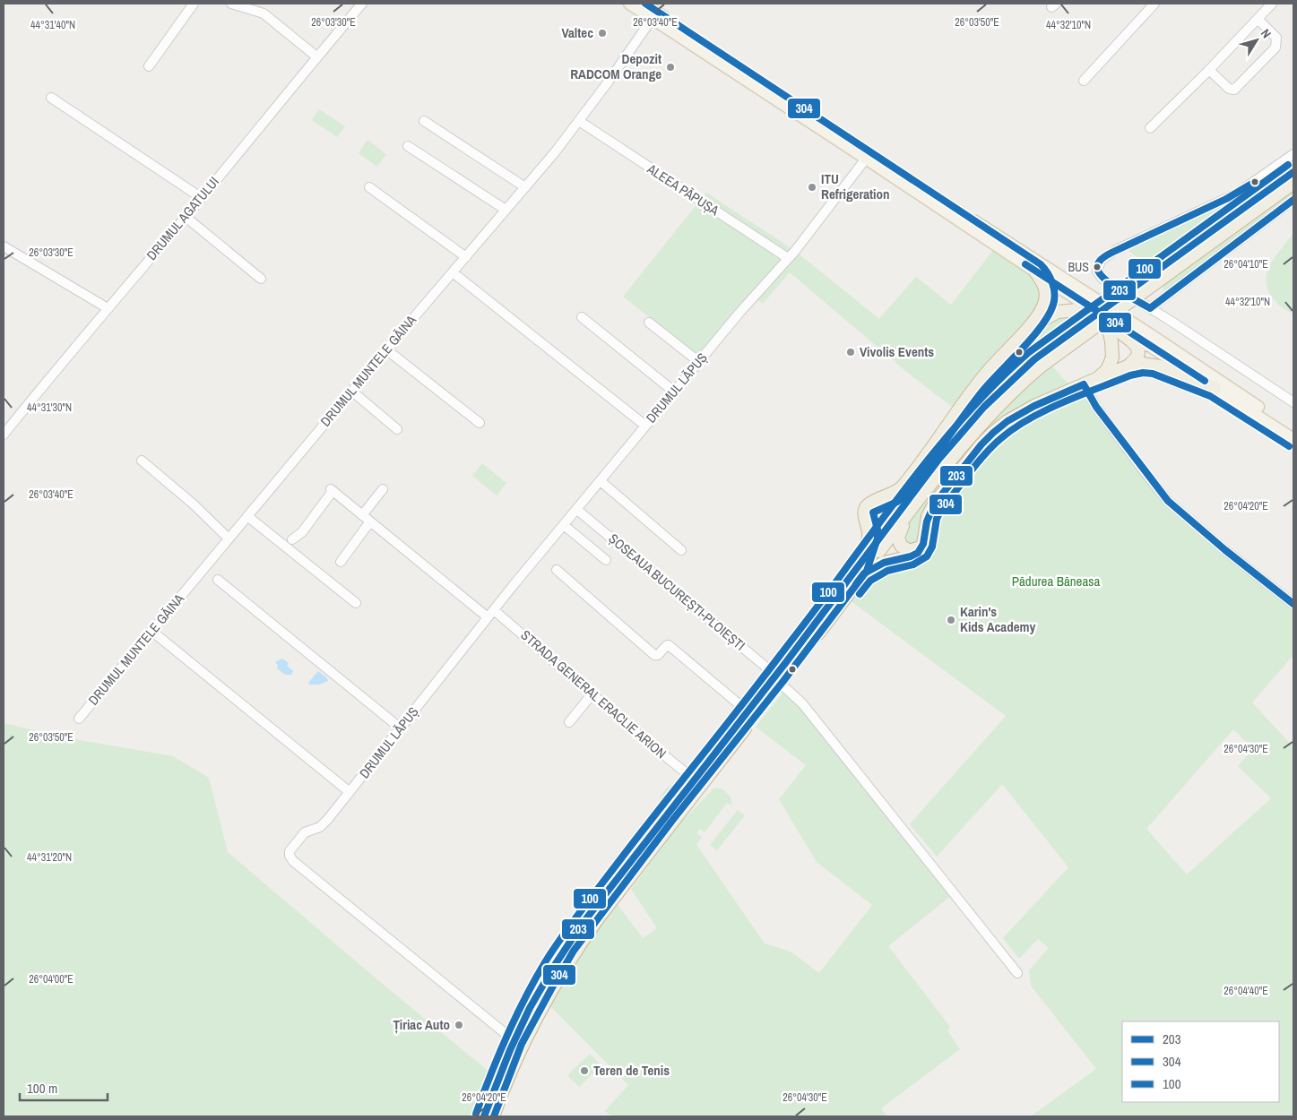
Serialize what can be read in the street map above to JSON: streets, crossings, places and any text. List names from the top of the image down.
{
  "streets": {
    "street": [
      "ALEEA PĂPUȘA",
      "DRUMUL AGATULUI",
      "DRUMUL MUNTELE GĂINA",
      "DRUMUL LĂPUȘ",
      "ȘOSEAUA BUCUREȘTI-PLOIEȘTI",
      "STRADA GENERAL ERACLIE ARION"
    ]
  },
  "crossings": [
    ["ALEEA PĂPUȘA", "DRUMUL MUNTELE GĂINA"],
    ["ALEEA PĂPUȘA", "DRUMUL LĂPUȘ"],
    ["DRUMUL LĂPUȘ", "ȘOSEAUA BUCUREȘTI-PLOIEȘTI"],
    ["DRUMUL LĂPUȘ", "STRADA GENERAL ERACLIE ARION"]
  ],
  "parks": ["Pădurea Băneasa"],
  "places": [
    "Valtec",
    "Depozit RADCOM Orange",
    "ITU Refrigeration",
    "BUS",
    "Vivolis Events",
    "Karin's Kids Academy",
    "Țiriac Auto",
    "Teren de Tenis"
  ],
  "lines": ["transit line 304", "transit line 100", "transit line 203"],
  "legend": ["203", "304", "100"],
  "scale_bar": "100 m",
  "north": "top right",
  "coordinates": [
    "26°03'30\"E",
    "26°03'40\"E",
    "26°03'50\"E",
    "44°31'40\"N",
    "44°32'10\"N",
    "26°04'10\"E",
    "44°31'30\"N",
    "26°04'20\"E",
    "26°04'30\"E",
    "44°31'20\"N",
    "26°04'00\"E",
    "26°04'40\"E"
  ]
}
